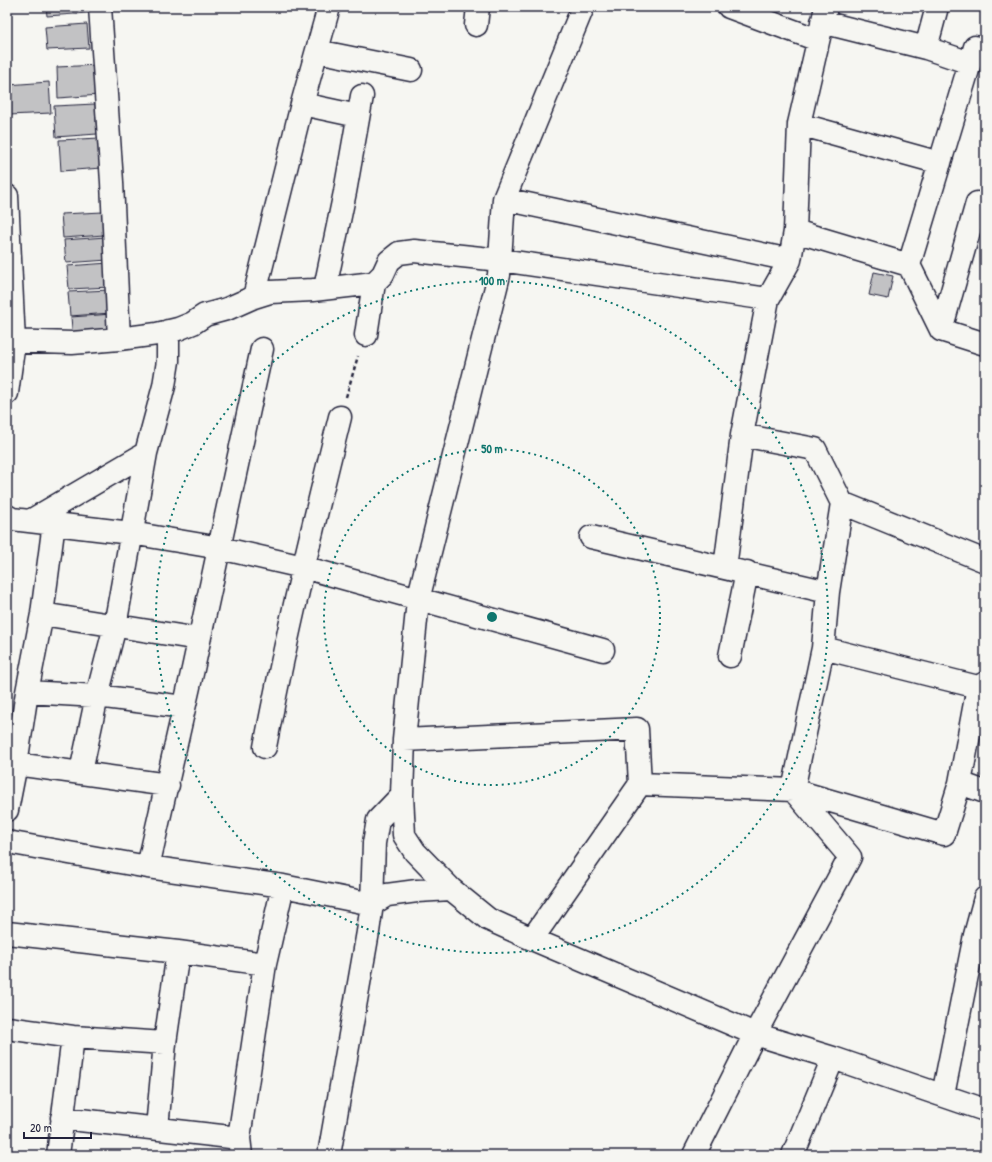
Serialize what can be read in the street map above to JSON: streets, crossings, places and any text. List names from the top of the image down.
{
  "scale_bar": "20 m",
  "rings": ["100 m", "50 m"]
}
